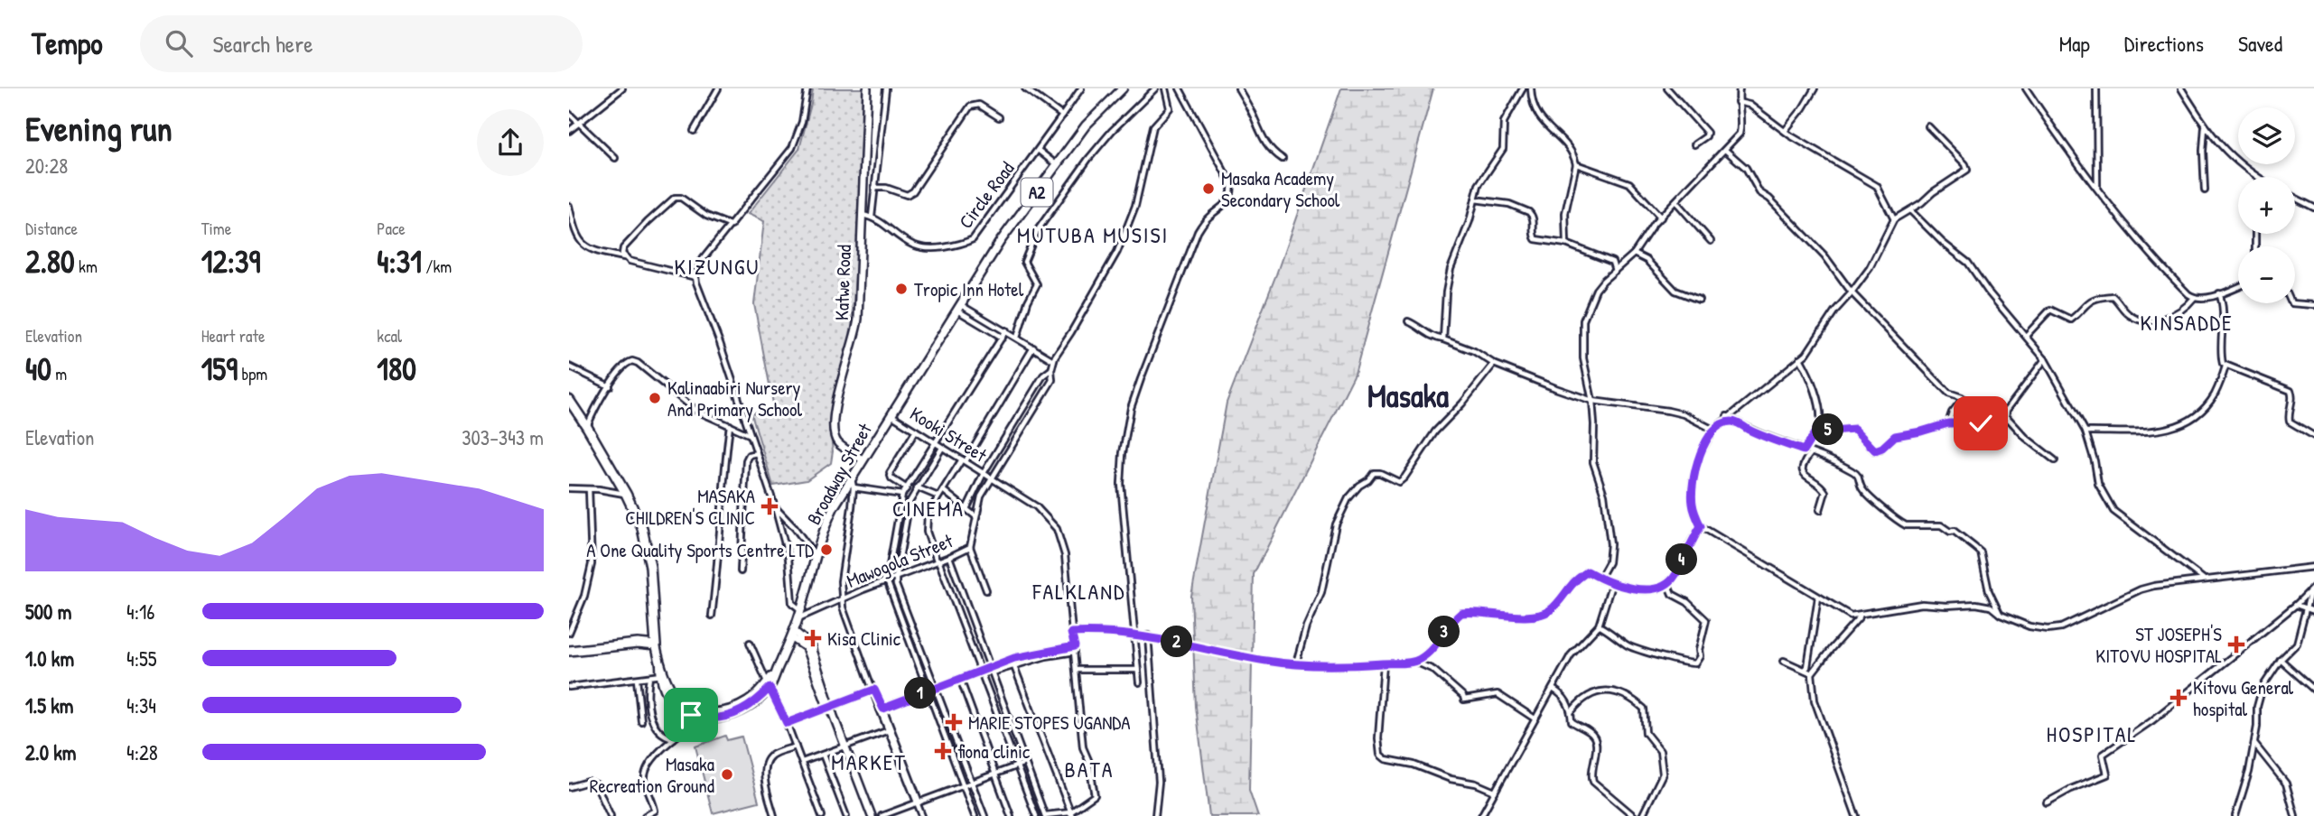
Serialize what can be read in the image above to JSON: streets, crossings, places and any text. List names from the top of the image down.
{
  "streets": {
    "main road": ["A2", "Broadway Street"],
    "street": [
      "Circle Road",
      "Katwe Road",
      "Kooki Street",
      "Mawogola Street"
    ]
  },
  "crossings": [
    ["A2", "Broadway Street"],
    ["Circle Road", "Katwe Road"],
    ["Katwe Road", "Broadway Street"],
    ["Kooki Street", "Broadway Street"],
    ["Kooki Street", "Mawogola Street"],
    ["Broadway Street", "Mawogola Street"]
  ],
  "districts": [
    "MUTUBA MUSISI",
    "KIZUNGU",
    "KINSADDE",
    "Masaka",
    "CINEMA",
    "FALKLAND",
    "HOSPITAL",
    "MARKET",
    "BATA"
  ],
  "places": {
    "other": [
      "Masaka Academy Secondary School",
      "Tropic Inn Hotel",
      "Kalinaabiri Nursery And Primary School",
      "A One Quality Sports Centre LTD",
      "Masaka Recreation Ground"
    ],
    "health": [
      "MASAKA CHILDREN'S CLINIC",
      "Kisa Clinic",
      "ST JOSEPH'S KITOVU HOSPITAL",
      "Kitovu General hospital",
      "MARIE STOPES UGANDA",
      "fiona clinic"
    ]
  },
  "page": {
    "header": "Tempo",
    "search": "Search here",
    "nav": ["Map", "Directions", "Saved"],
    "heading": ["Evening run", "20:28"],
    "map_buttons": ["+", "−"],
    "stats": [
      ["Distance", "2.80 km"],
      ["Time", "12:39"],
      ["Pace", "4:31 /km"],
      ["Elevation", "40 m"],
      ["Heart rate", "159 bpm"],
      ["kcal", "180"]
    ],
    "chart": ["Elevation", "303–343 m"],
    "pins": [
      "5",
      "4",
      "3",
      "2",
      "1"
    ],
    "list": [
      {
        "name": "500 m",
        "note": "4:16"
      },
      {
        "name": "1.0 km",
        "note": "4:55"
      },
      {
        "name": "1.5 km",
        "note": "4:34"
      },
      {
        "name": "2.0 km",
        "note": "4:28"
      }
    ]
  }
}
